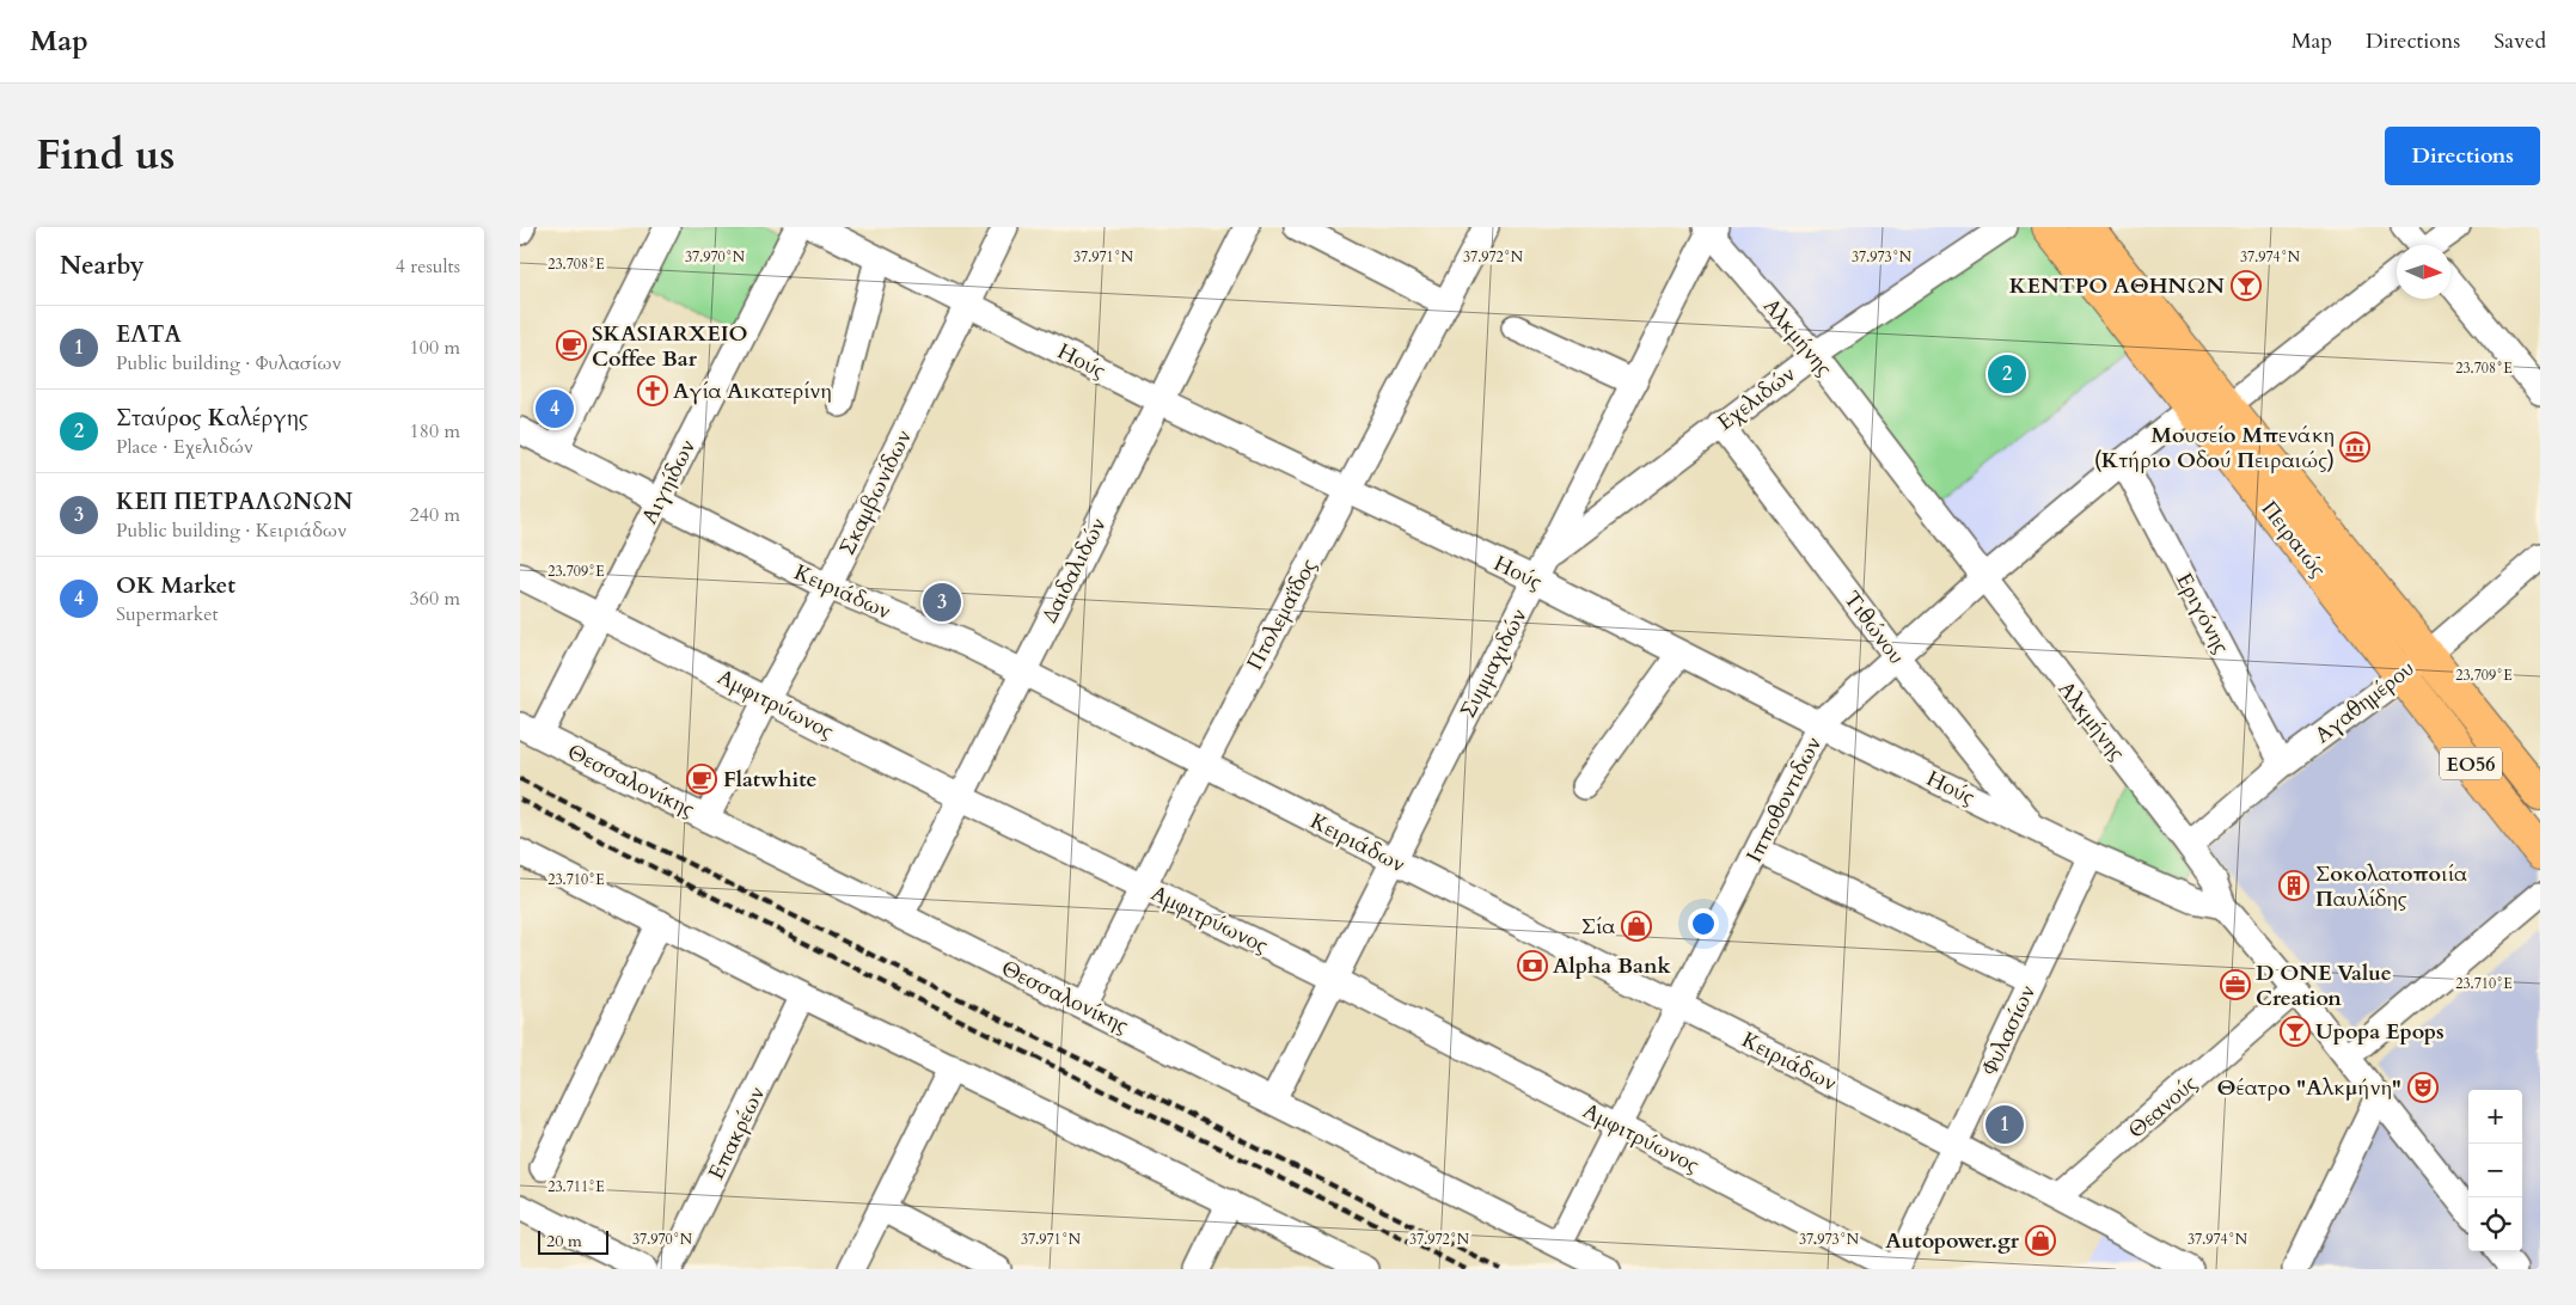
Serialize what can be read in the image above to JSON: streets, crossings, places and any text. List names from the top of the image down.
{
  "streets": {
    "main road": ["Πειραιώς", "ΕΟ56"],
    "street": [
      "Αλκμήνης",
      "Ηούς",
      "Εχελιδών",
      "Αιγηίδων",
      "Σκαμβωνίδων",
      "Δαιδαλιδών",
      "Κειριάδων",
      "Εριγόνης",
      "Πτολεμαΐδος",
      "Τιθώνου",
      "Συμμαχιδών",
      "Αγαθημέρου",
      "Αμφιτρύωνος",
      "Θεσσαλονίκης",
      "Ιπποθοντιδων",
      "Φυλασίων",
      "Θεανούς",
      "Επακρέων"
    ]
  },
  "crossings": [
    ["Αλκμήνης", "Ηούς"],
    ["Αλκμήνης", "Εχελιδών"],
    ["Αλκμήνης", "Συμμαχιδών"],
    ["Αλκμήνης", "Αγαθημέρου"],
    ["Αλκμήνης", "Ιπποθοντιδων"],
    ["Αλκμήνης", "Θεανούς"],
    ["Ηούς", "Εχελιδών"],
    ["Ηούς", "Σκαμβωνίδων"],
    ["Ηούς", "Δαιδαλιδών"],
    ["Ηούς", "Πτολεμαΐδος"],
    ["Ηούς", "Τιθώνου"],
    ["Ηούς", "Συμμαχιδών"],
    ["Ηούς", "Ιπποθοντιδων"],
    ["Ηούς", "Φυλασίων"],
    ["Εχελιδών", "Τιθώνου"],
    ["Εχελιδών", "Συμμαχιδών"],
    ["Αιγηίδων", "Κειριάδων"],
    ["Αιγηίδων", "Αμφιτρύωνος"],
    ["Αιγηίδων", "Θεσσαλονίκης"],
    ["Σκαμβωνίδων", "Κειριάδων"],
    ["Σκαμβωνίδων", "Αμφιτρύωνος"],
    ["Σκαμβωνίδων", "Θεσσαλονίκης"],
    ["Πειραιώς", "Αγαθημέρου"],
    ["Πειραιώς", "Ιπποθοντιδων"],
    ["Δαιδαλιδών", "Κειριάδων"],
    ["Δαιδαλιδών", "Αμφιτρύωνος"],
    ["Δαιδαλιδών", "Θεσσαλονίκης"],
    ["Κειριάδων", "Πτολεμαΐδος"],
    ["Κειριάδων", "Συμμαχιδών"],
    ["Κειριάδων", "Ιπποθοντιδων"],
    ["Κειριάδων", "Φυλασίων"],
    ["Κειριάδων", "Θεανούς"],
    ["Εριγόνης", "Αγαθημέρου"],
    ["Εριγόνης", "Ιπποθοντιδων"],
    ["Πτολεμαΐδος", "Αμφιτρύωνος"],
    ["Πτολεμαΐδος", "Θεσσαλονίκης"],
    ["Τιθώνου", "Ιπποθοντιδων"],
    ["Συμμαχιδών", "Αμφιτρύωνος"],
    ["Συμμαχιδών", "Θεσσαλονίκης"],
    ["Αμφιτρύωνος", "Ιπποθοντιδων"],
    ["Αμφιτρύωνος", "Φυλασίων"],
    ["Θεσσαλονίκης", "Ιπποθοντιδων"]
  ],
  "places": {
    "bar": ["ΚΕΝΤΡΟ ΑΘΗΝΩΝ", "Upopa Epops"],
    "cafe": ["SKASIARXEIO Coffee Bar", "Flatwhite"],
    "church": ["Αγία Αικατερίνη"],
    "museum": ["Μουσείο Μπενάκη (Κτήριο Οδού Πειραιώς)"],
    "building": ["Σοκολατοποιία Παυλίδης"],
    "shop": ["Σία", "Autopower.gr"],
    "bank": ["Alpha Bank"],
    "office": ["D ONE Value Creation"],
    "theatre": ["Θέατρο \"Αλκμήνη\""]
  },
  "scale_bar": "20 m",
  "north": "right",
  "page": {
    "header": "Map",
    "nav": ["Map", "Directions", "Saved"],
    "title": "Find us",
    "buttons": "Directions",
    "heading": ["Nearby", "4 results"],
    "list": [
      {
        "mark": "1",
        "name": "ΕΛΤΑ",
        "note": "Public building · Φυλασίων",
        "value": "100 m"
      },
      {
        "mark": "2",
        "name": "Σταύρος Καλέργης",
        "note": "Place · Εχελιδών",
        "value": "180 m"
      },
      {
        "mark": "3",
        "name": "ΚΕΠ ΠΕΤΡΑΛΩΝΩΝ",
        "note": "Public building · Κειριάδων",
        "value": "240 m"
      },
      {
        "mark": "4",
        "name": "OK Market",
        "note": "Supermarket",
        "value": "360 m"
      }
    ],
    "pins": [
      "2",
      "4",
      "3",
      "1"
    ],
    "map_buttons": ["+", "−"],
    "scale": "20 m"
  },
  "coordinates": [
    "37.970°N",
    "37.971°N",
    "37.972°N",
    "37.973°N",
    "37.974°N",
    "23.708°E",
    "23.709°E",
    "23.710°E",
    "23.711°E"
  ]
}
